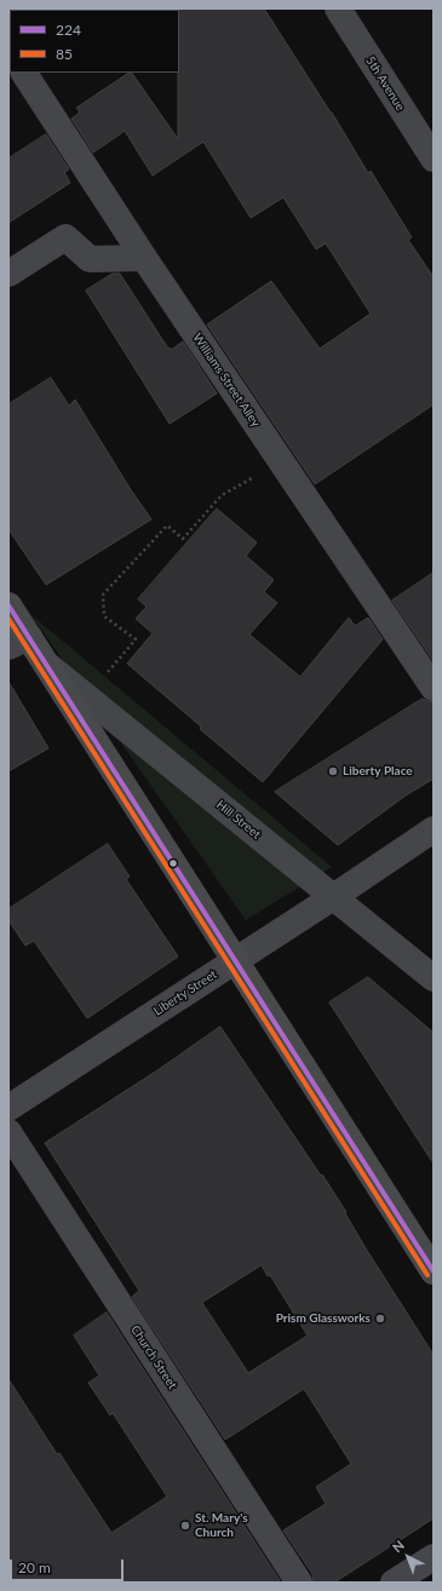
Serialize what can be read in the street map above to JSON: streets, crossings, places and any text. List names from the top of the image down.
{
  "streets": {
    "street": [
      "5th Avenue",
      "Williams Street Alley",
      "Hill Street",
      "Liberty Street",
      "Church Street"
    ]
  },
  "crossings": [
    ["Hill Street", "Liberty Street"]
  ],
  "places": ["Liberty Place", "Prism Glassworks", "St. Mary's Church"],
  "lines": ["transit line 224", "transit line 85"],
  "legend": ["224", "85"],
  "scale_bar": "20 m",
  "north": "top left"
}
